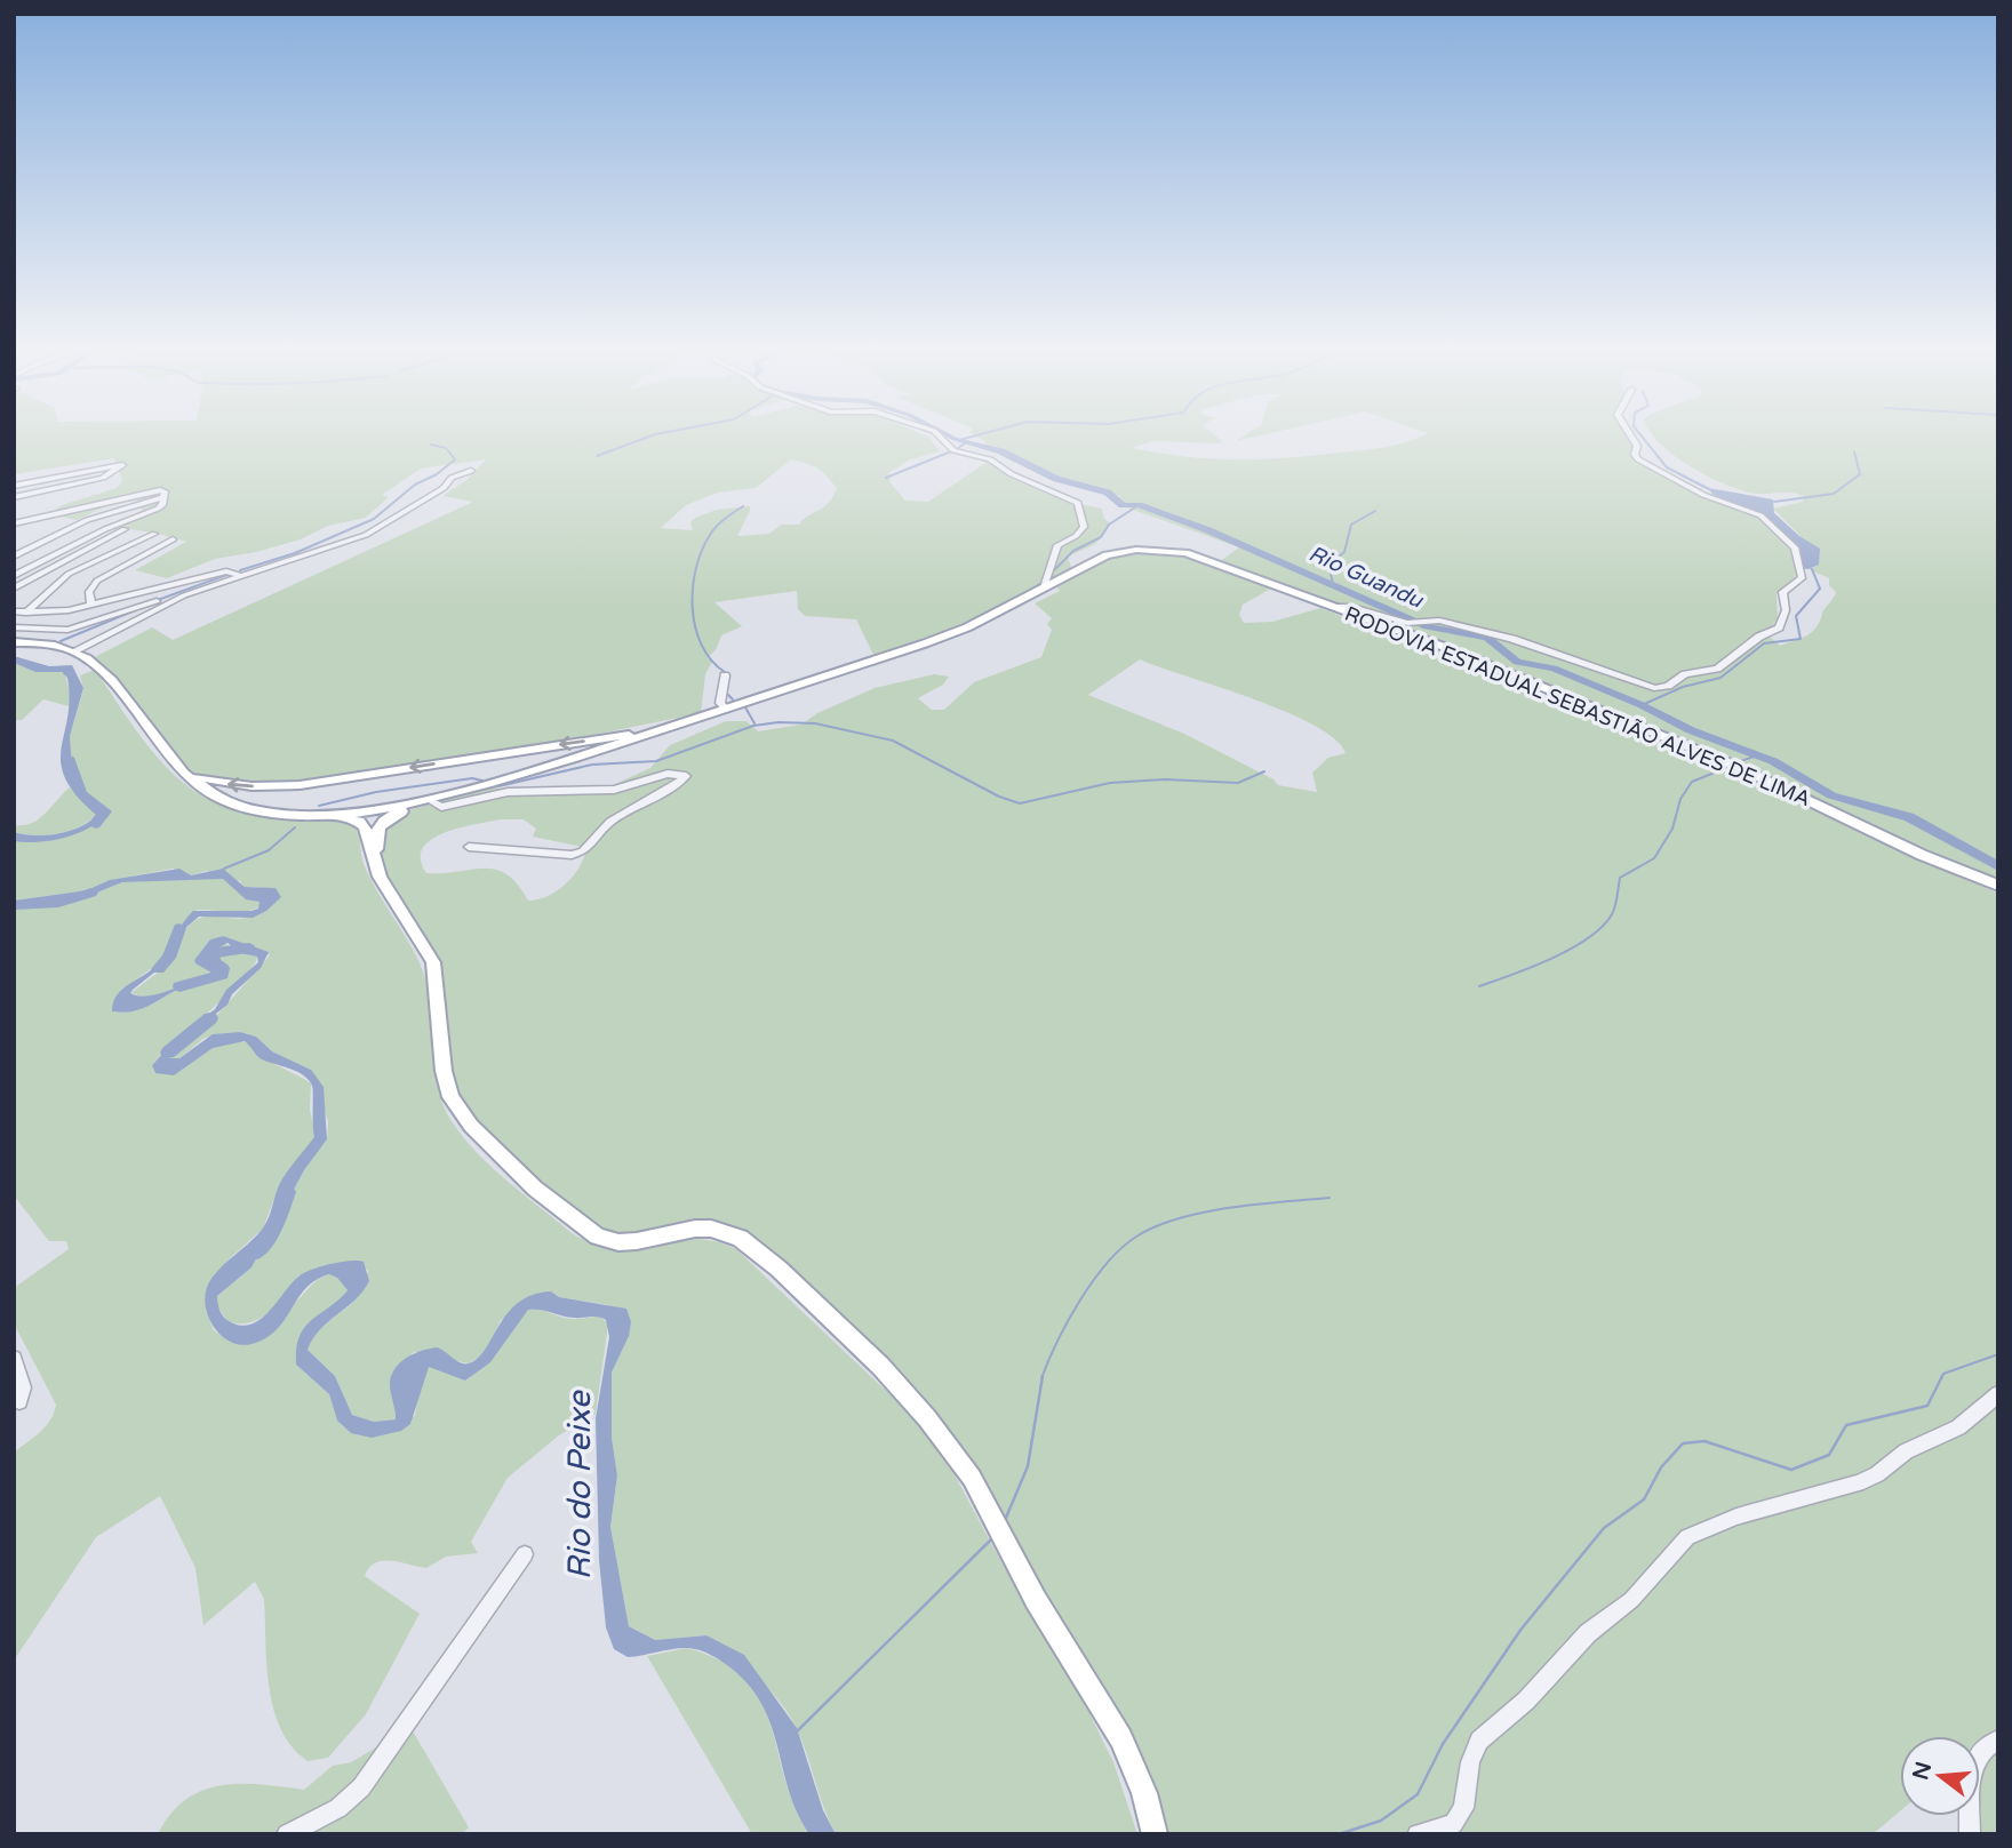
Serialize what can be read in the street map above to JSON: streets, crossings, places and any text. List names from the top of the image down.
{
  "streets": {
    "main road": ["RODOVIA ESTADUAL SEBASTIÃO ALVES DE LIMA"]
  },
  "water": ["Rio Guandu", "Rio do Peixe"],
  "north": "left"
}
